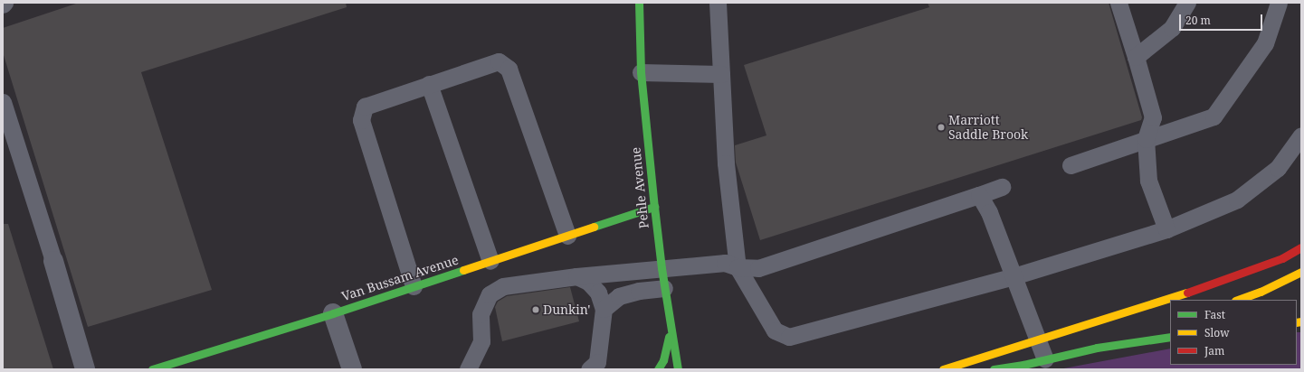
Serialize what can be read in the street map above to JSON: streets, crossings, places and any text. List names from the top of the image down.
{
  "streets": {
    "main road": ["Pehle Avenue", "Van Bussam Avenue"]
  },
  "crossings": [
    ["Pehle Avenue", "Van Bussam Avenue"]
  ],
  "places": ["Marriott Saddle Brook", "Dunkin'"],
  "legend": ["Fast", "Slow", "Jam"],
  "scale_bar": "20 m"
}
